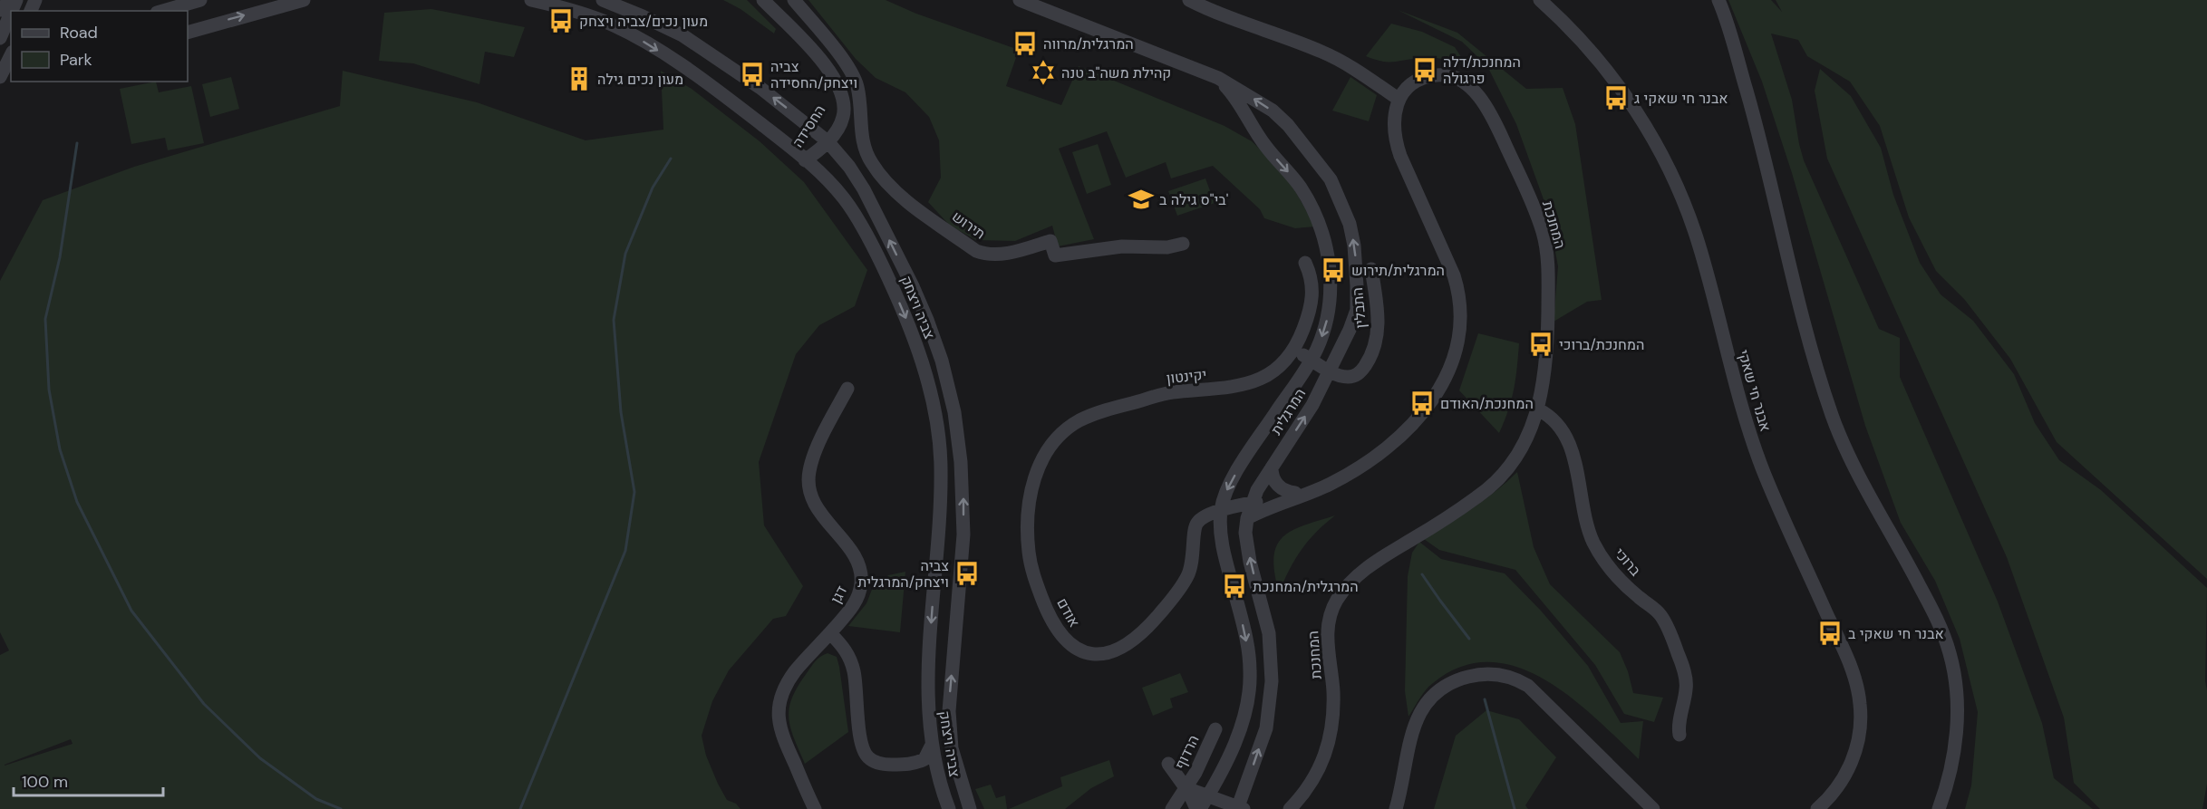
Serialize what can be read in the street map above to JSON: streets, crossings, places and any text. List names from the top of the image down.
{
  "streets": {
    "street": [
      "החסידה",
      "תירוש",
      "המחנכת",
      "צביה ויצחק",
      "התבלין",
      "יקינטון",
      "אבנר חי שאקי",
      "המרגלית",
      "ברוכי",
      "דגן",
      "אודם",
      "הרדוף"
    ]
  },
  "crossings": [
    ["החסידה", "צביה ויצחק"],
    ["המחנכת", "ברוכי"],
    ["התבלין", "המרגלית"],
    ["יקינטון", "אודם"],
    ["המרגלית", "הרדוף"]
  ],
  "places": {
    "bus stop": [
      "מעון נכים/צביה ויצחק",
      "המרגלית/מרווה",
      "המחנכת/דלה פרגולה",
      "צביה ויצחק/החסידה",
      "אבנר חי שאקי ג",
      "המרגלית/תירוש",
      "המחנכת/ברוכי",
      "המחנכת/האודם",
      "צביה ויצחק/המרגלית",
      "המרגלית/המחנכת",
      "אבנר חי שאקי ב"
    ],
    "synagogue": ["קהילת משה\"ב טנה"],
    "building": ["מעון נכים גילה"],
    "school or university": ["בי\"ס גילה ב'"]
  },
  "legend": ["Road", "Park"],
  "scale_bar": "100 m"
}
